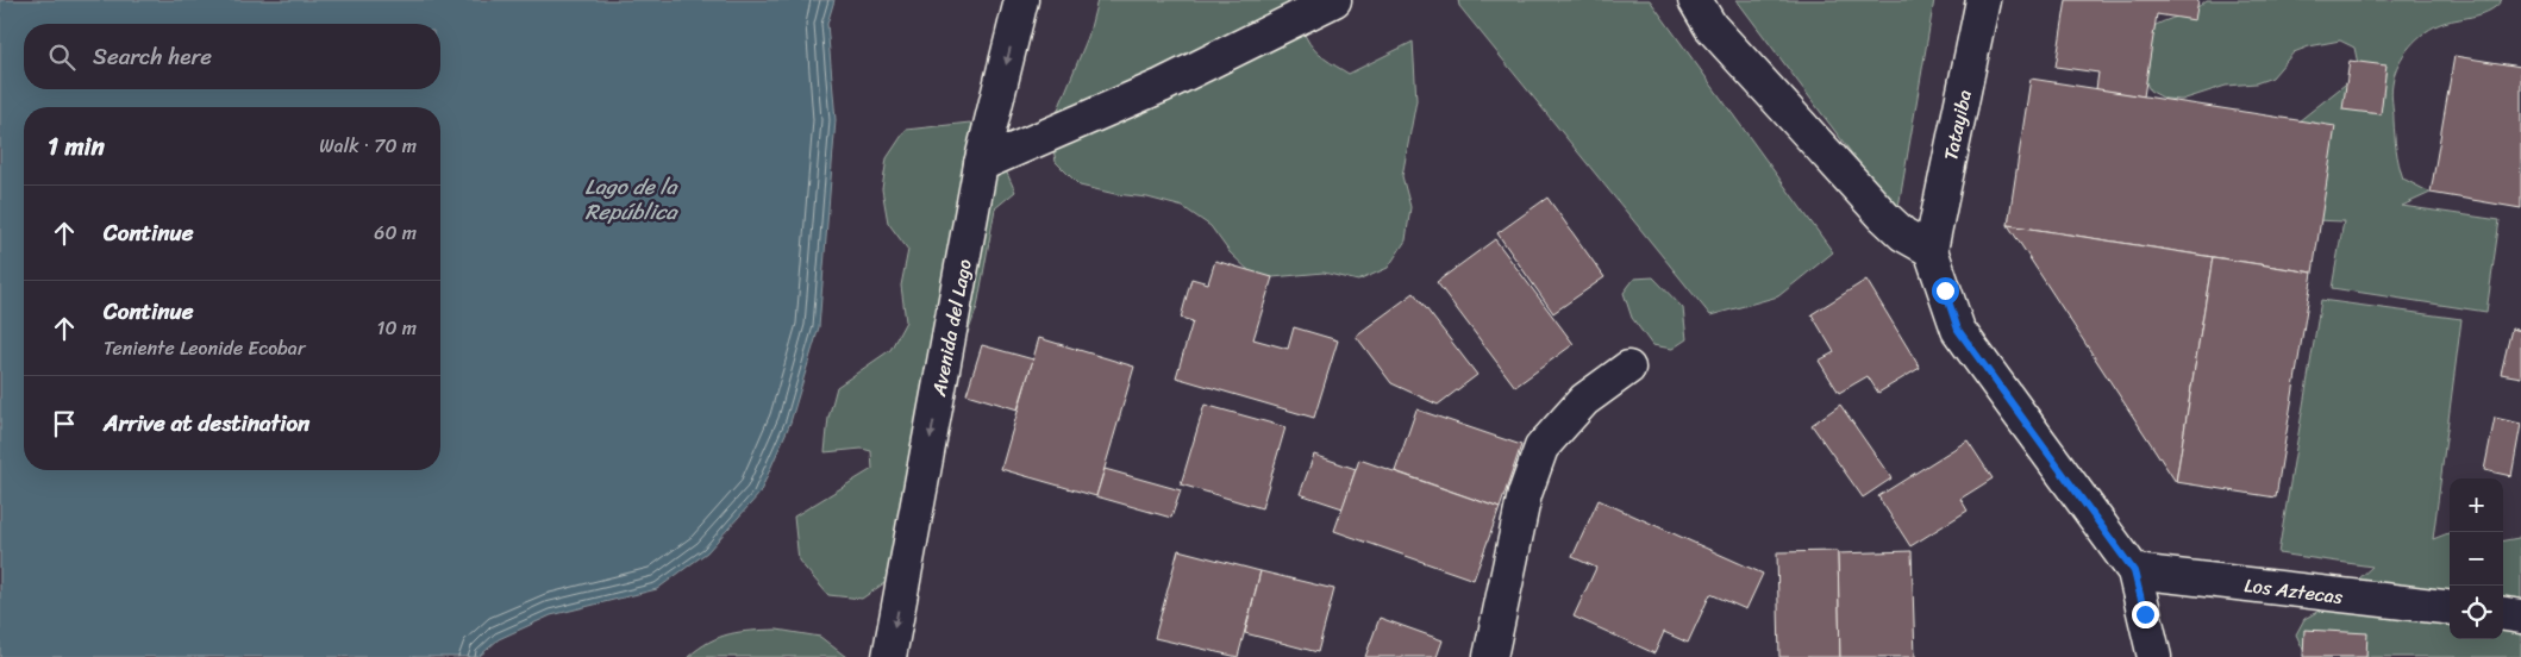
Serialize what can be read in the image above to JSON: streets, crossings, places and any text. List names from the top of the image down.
{
  "streets": {
    "street": ["Tatayiba", "Avenida del Lago", "Los Aztecas"]
  },
  "one_way": ["Avenida del Lago"],
  "water": ["Lago de la República"],
  "page": {
    "search": "Search here",
    "heading": ["1 min", "Walk · 70 m"],
    "list": [
      ["Continue", "60 m"],
      ["Continue", "Teniente Leonide Ecobar", "10 m"],
      "Arrive at destination"
    ],
    "map_buttons": ["+", "−"]
  }
}
